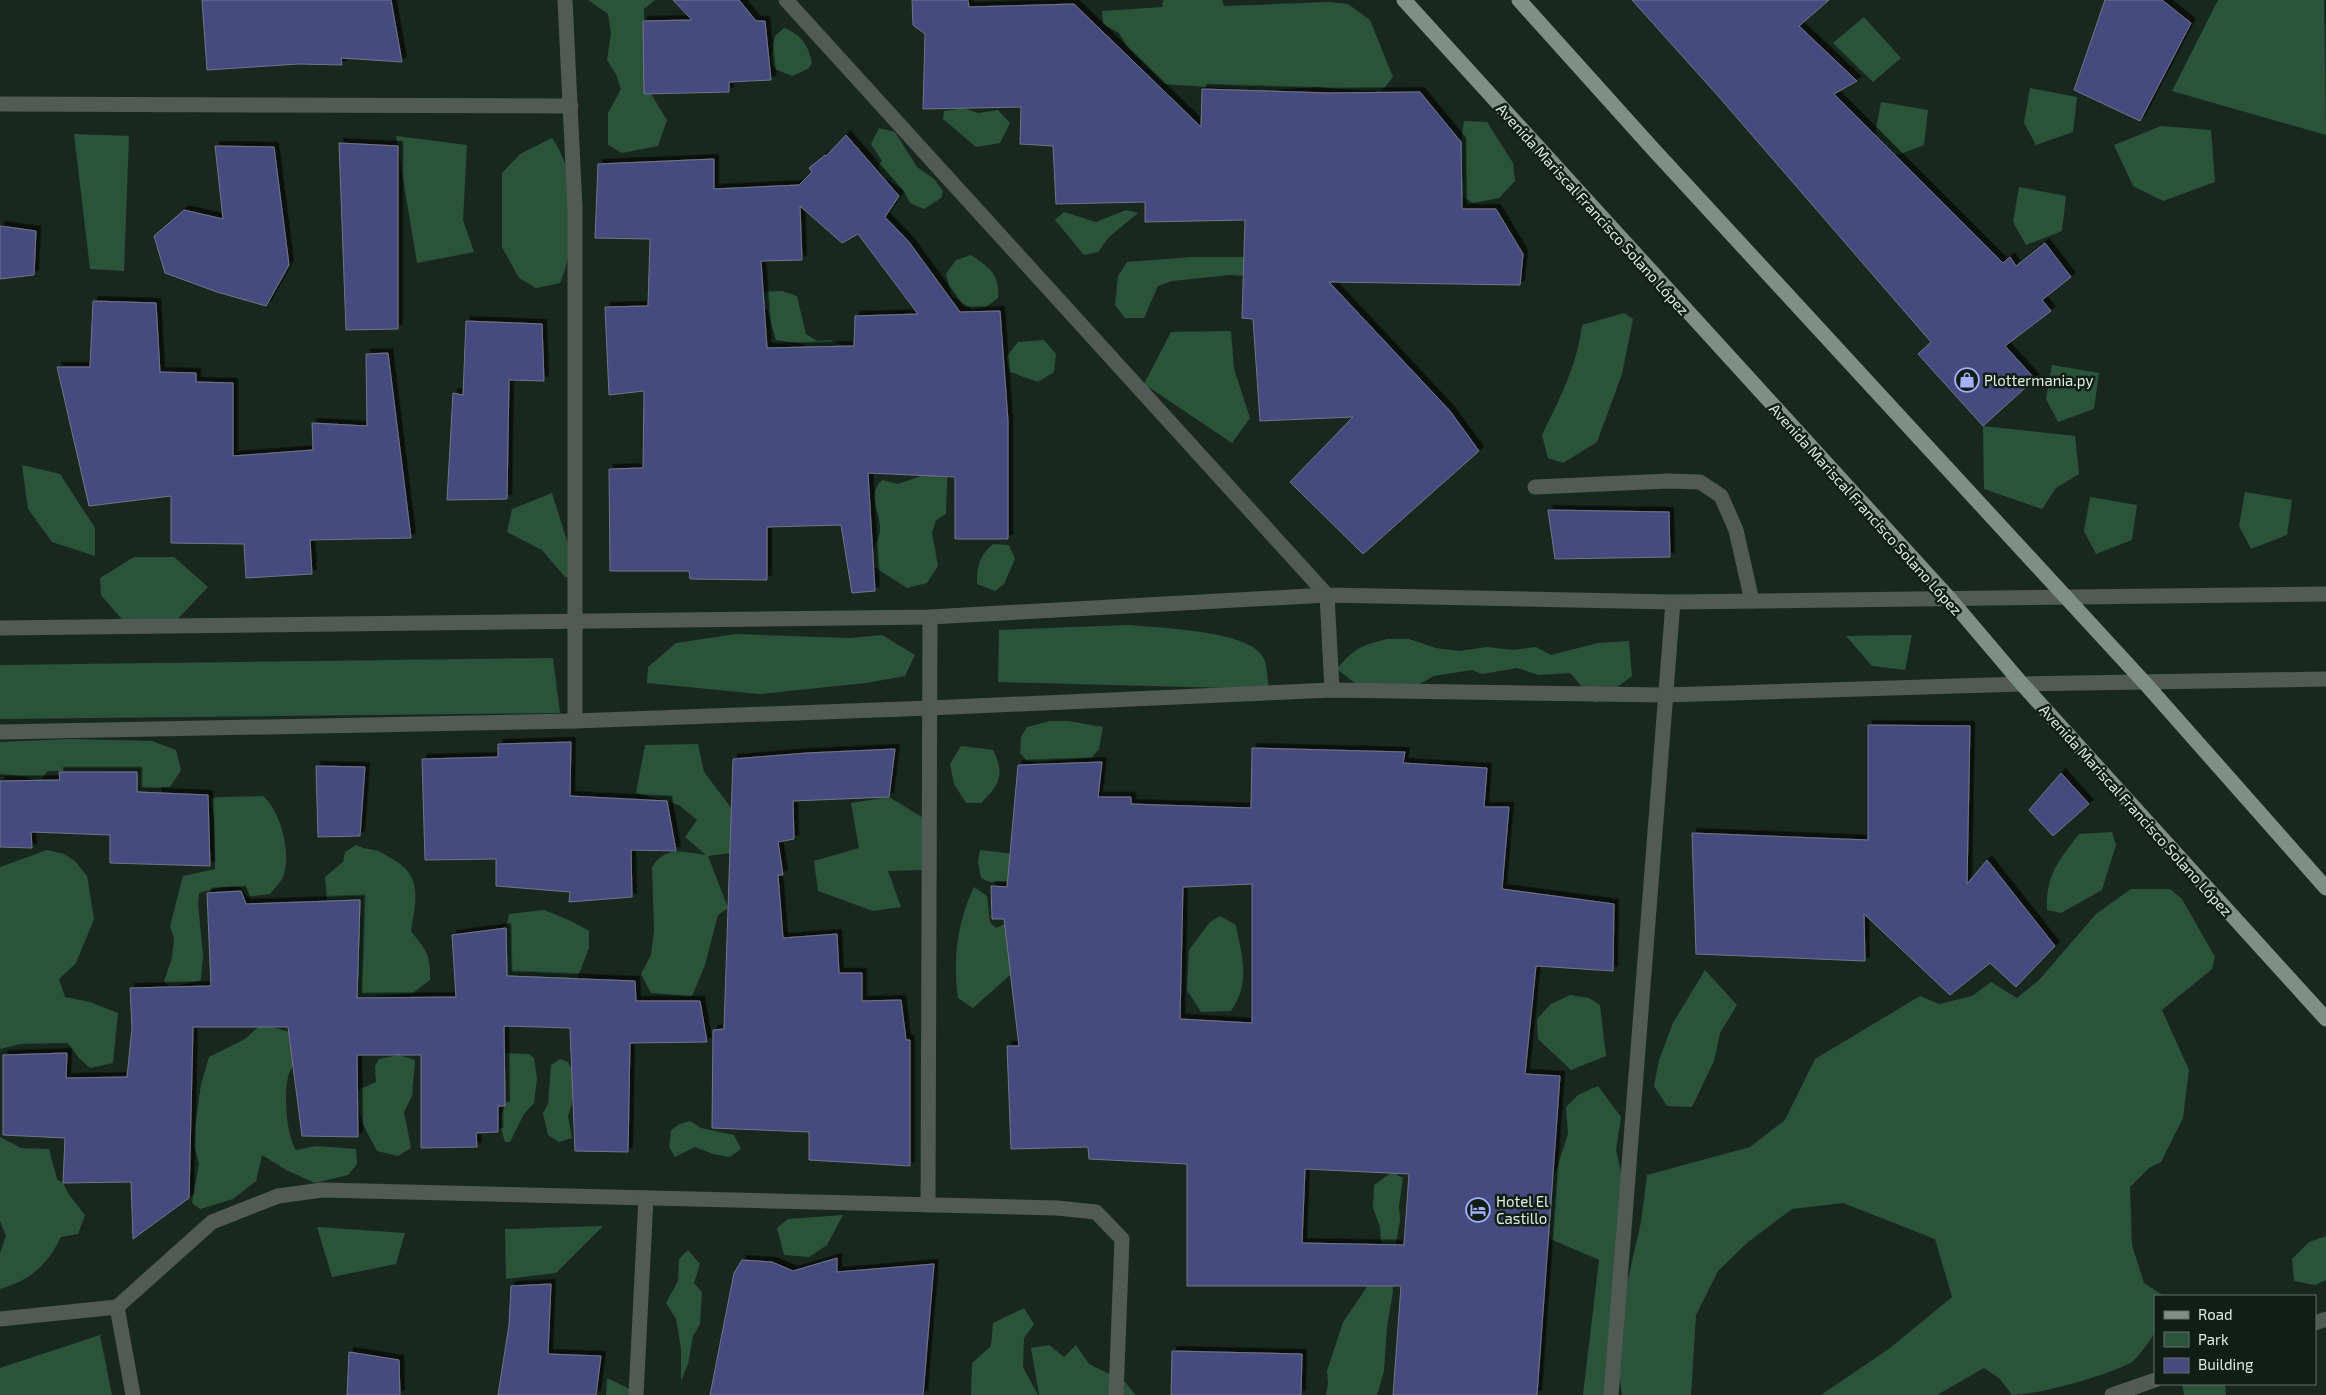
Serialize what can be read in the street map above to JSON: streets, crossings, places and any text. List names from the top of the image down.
{
  "streets": {
    "main road": ["Avenida Mariscal Francisco Solano López"]
  },
  "places": {
    "shop": ["Plottermania.py"],
    "hotel": ["Hotel El Castillo"]
  },
  "legend": ["Road", "Park", "Building"]
}
